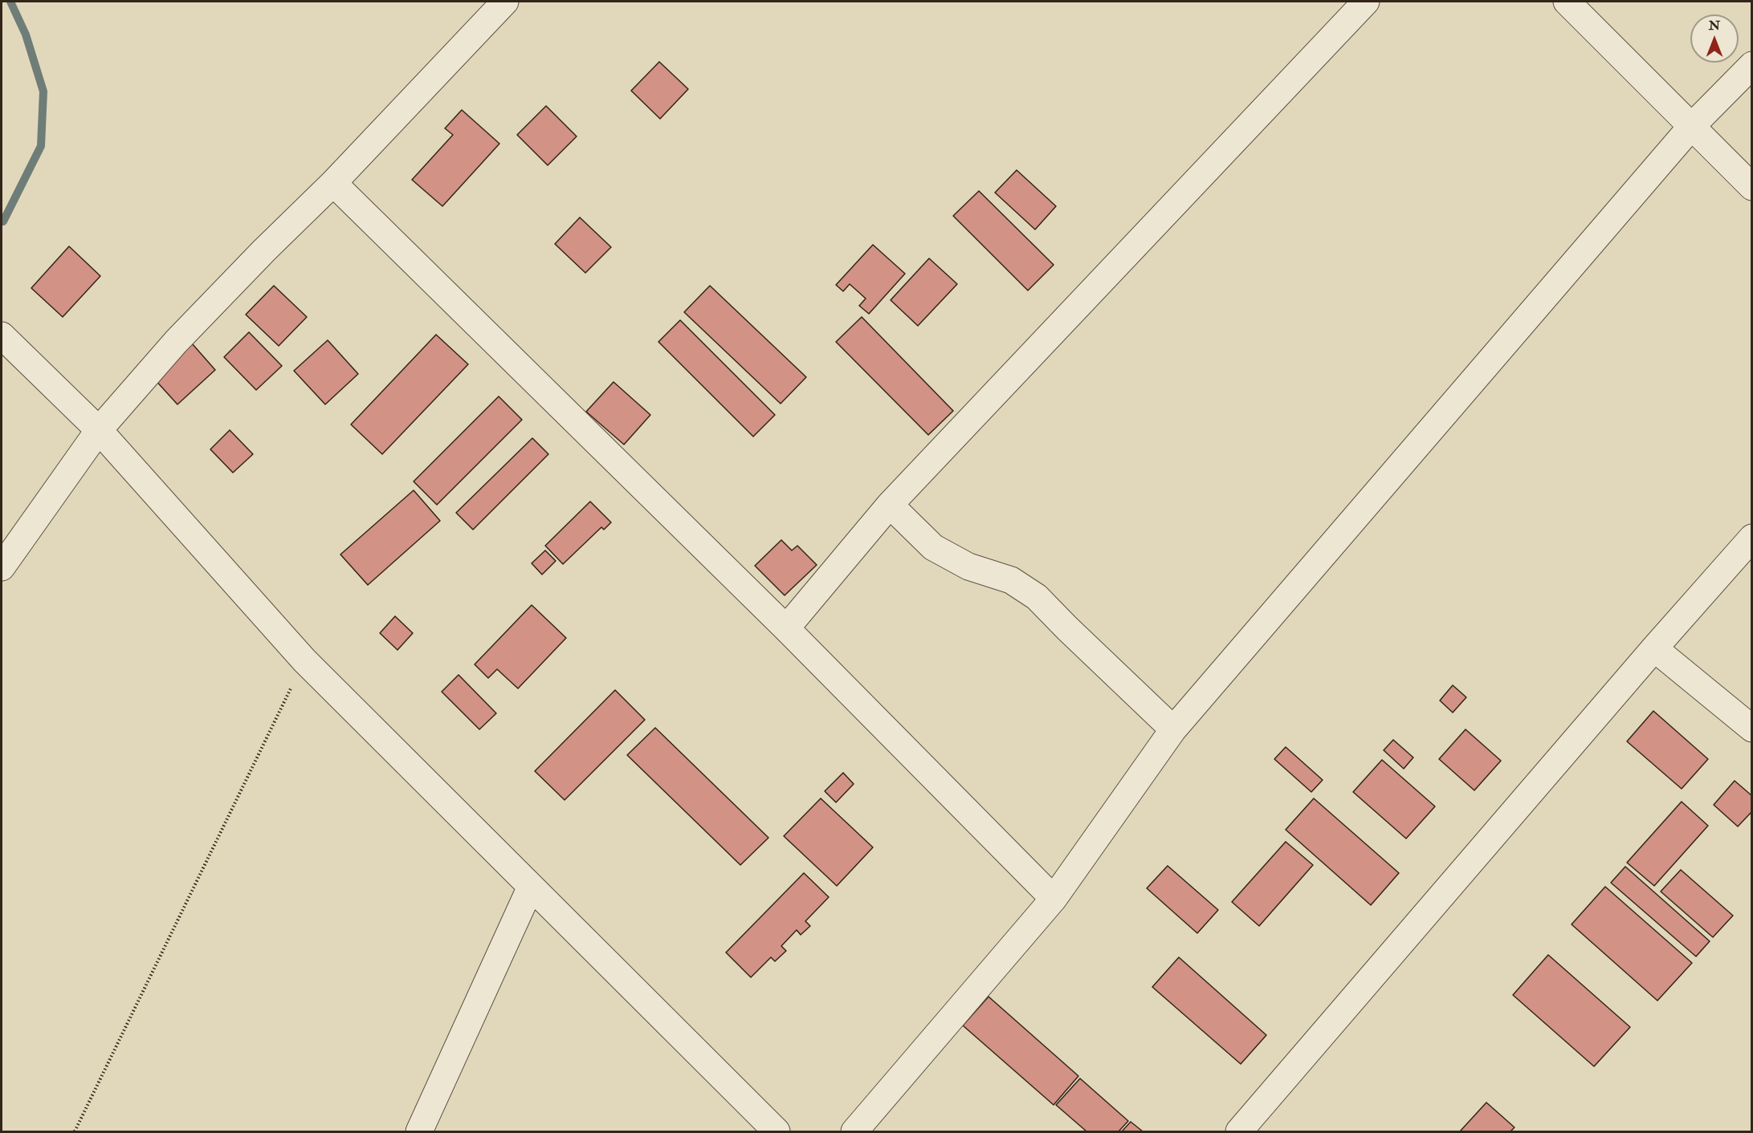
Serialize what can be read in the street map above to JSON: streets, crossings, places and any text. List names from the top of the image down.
{
  "north": "top"
}
